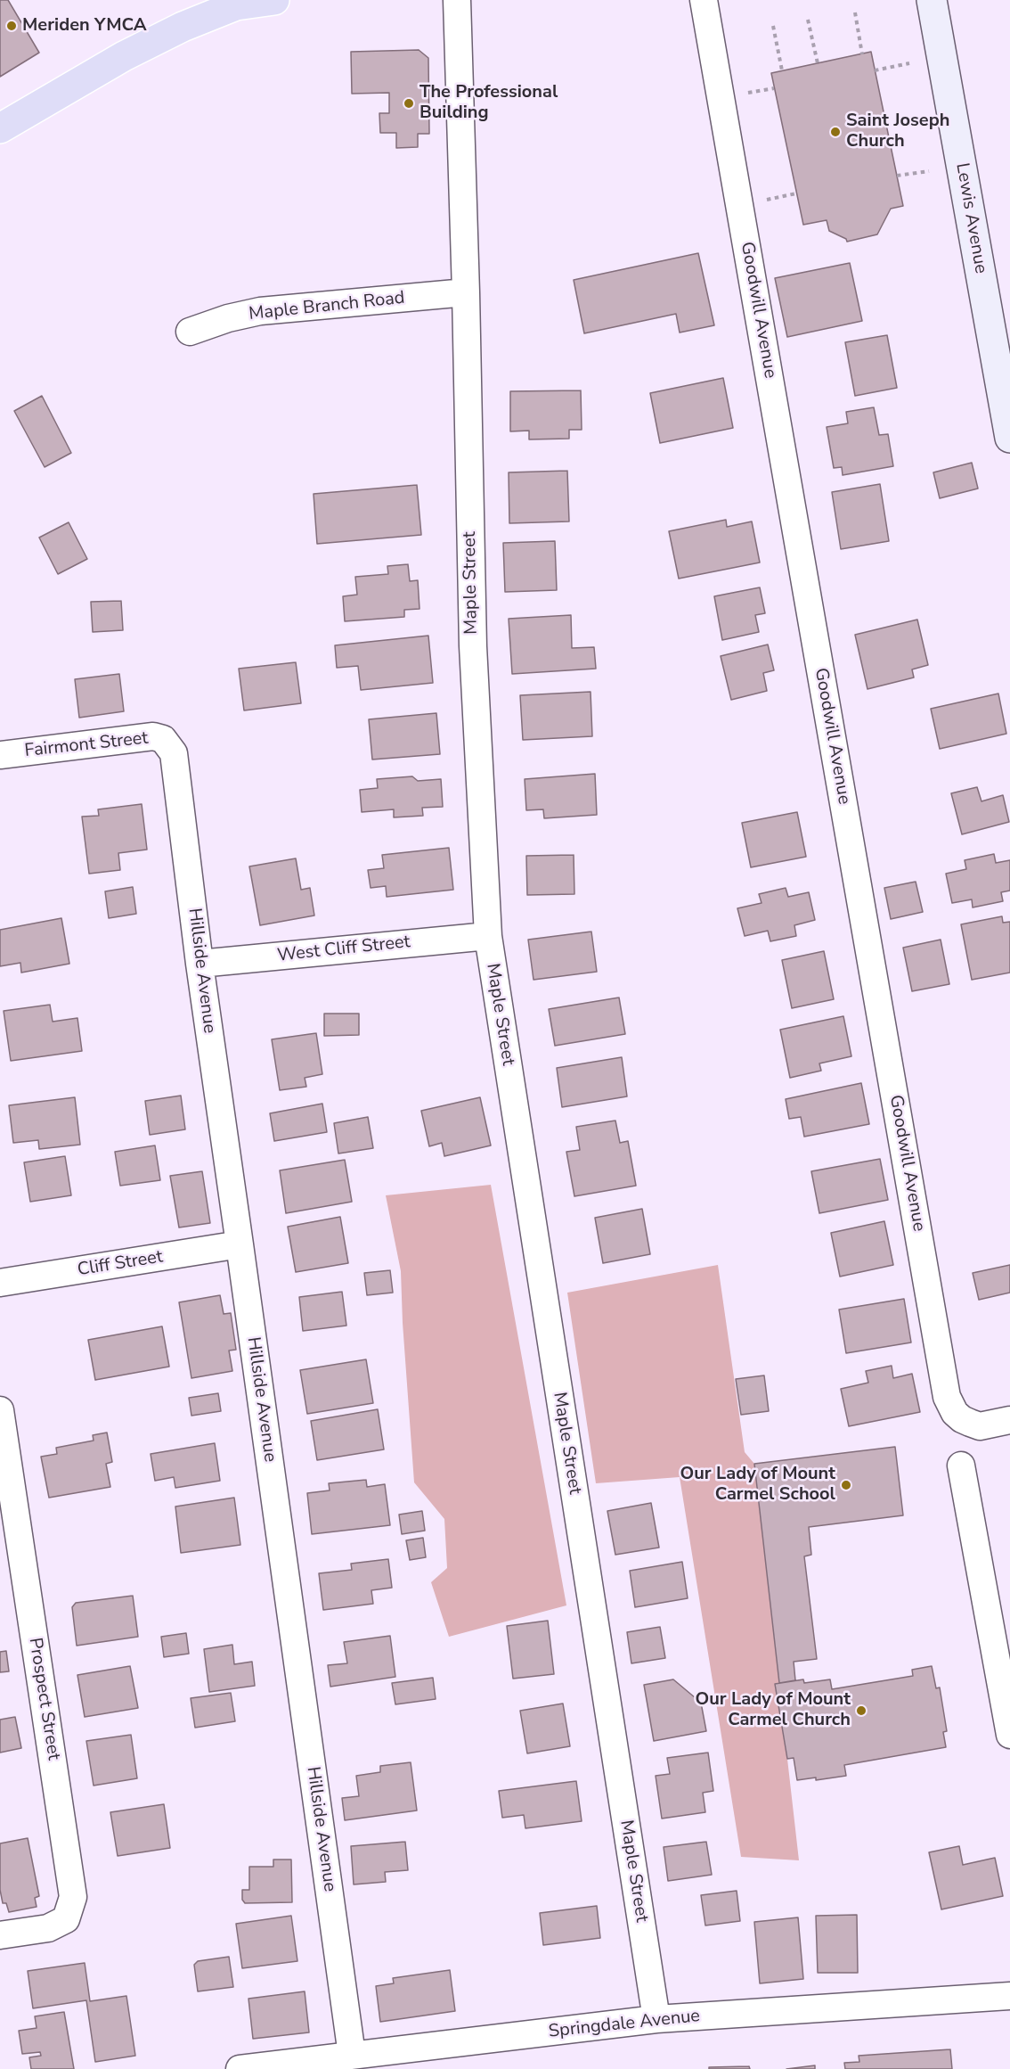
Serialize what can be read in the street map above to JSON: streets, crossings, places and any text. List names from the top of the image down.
{
  "streets": {
    "main road": ["Lewis Avenue"],
    "street": [
      "Maple Branch Road",
      "Goodwill Avenue",
      "Maple Street",
      "Fairmont Street",
      "West Cliff Street",
      "Hillside Avenue",
      "Cliff Street",
      "Prospect Street",
      "Springdale Avenue"
    ]
  },
  "crossings": [
    ["Maple Branch Road", "Maple Street"],
    ["Maple Street", "West Cliff Street"],
    ["Maple Street", "Springdale Avenue"],
    ["Fairmont Street", "Hillside Avenue"],
    ["West Cliff Street", "Hillside Avenue"],
    ["Hillside Avenue", "Cliff Street"],
    ["Hillside Avenue", "Springdale Avenue"]
  ],
  "places": [
    "Meriden YMCA",
    "The Professional Building",
    "Saint Joseph Church",
    "Our Lady of Mount Carmel School",
    "Our Lady of Mount Carmel Church"
  ]
}
